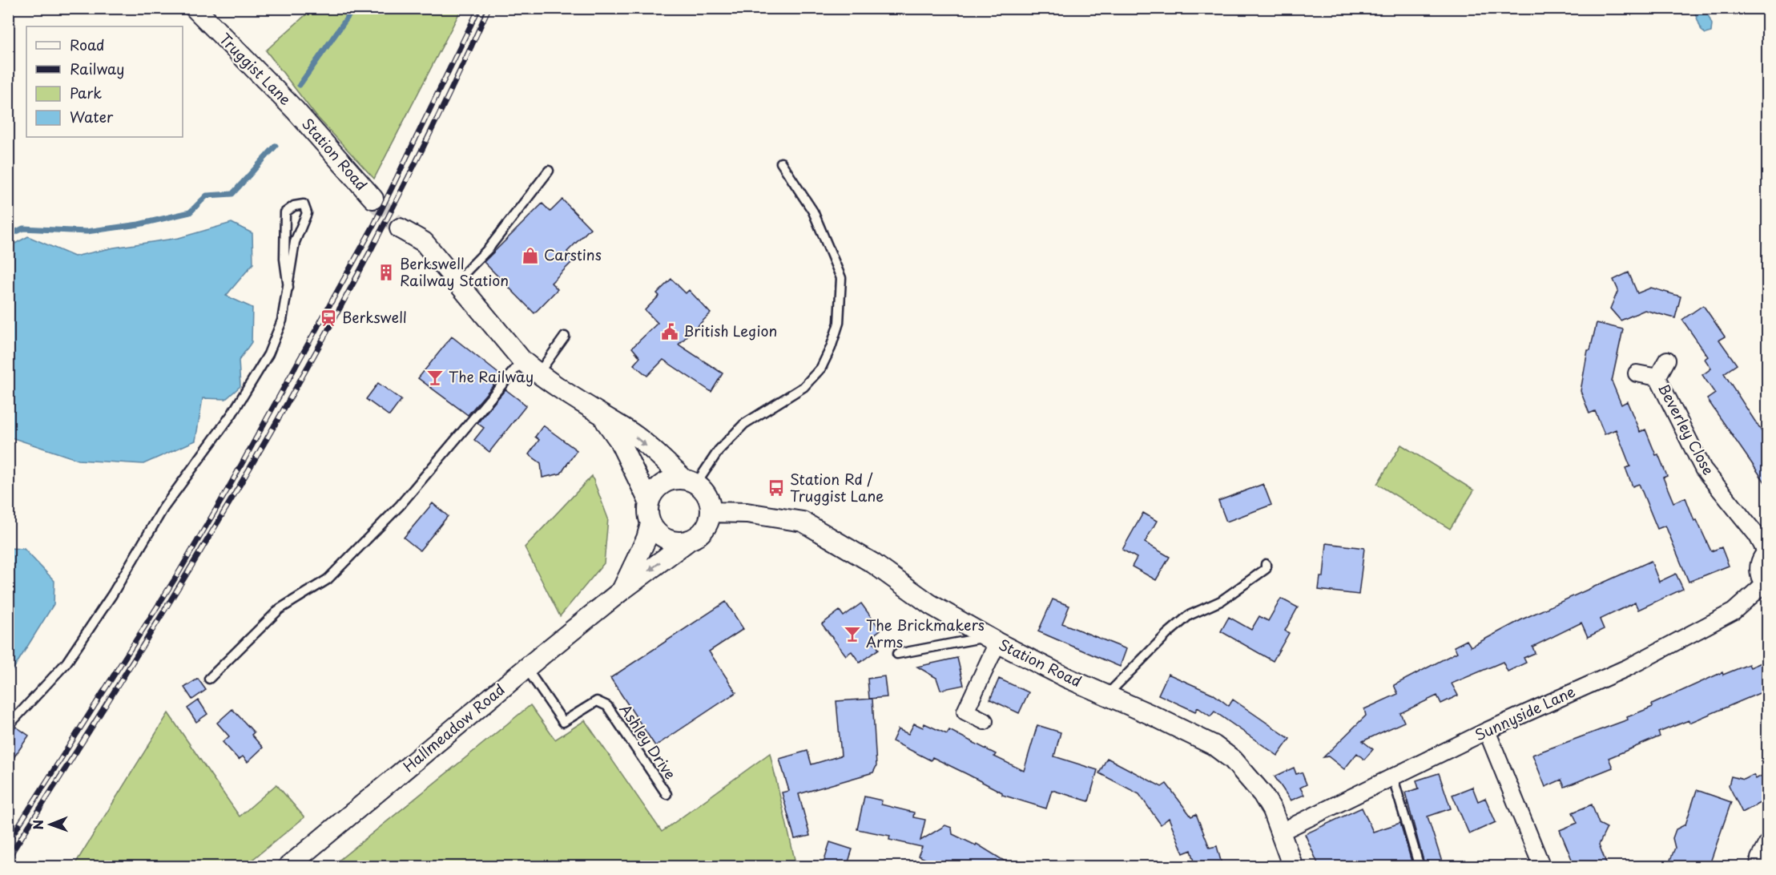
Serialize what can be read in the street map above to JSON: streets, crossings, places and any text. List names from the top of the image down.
{
  "streets": {
    "street": [
      "Truggist Lane",
      "Station Road",
      "Beverley Close",
      "Sunnyside Lane",
      "Hallmeadow Road"
    ],
    "lane": ["Ashley Drive"]
  },
  "crossings": [
    ["Truggist Lane", "Station Road"],
    ["Station Road", "Sunnyside Lane"],
    ["Station Road", "Hallmeadow Road"],
    ["Beverley Close", "Sunnyside Lane"],
    ["Hallmeadow Road", "Ashley Drive"]
  ],
  "places": {
    "shop": ["Carstins"],
    "building": ["Berkswell Railway Station"],
    "station": ["Berkswell"],
    "public building": ["British Legion"],
    "bar": ["The Railway", "The Brickmakers Arms"],
    "bus stop": ["Station Rd / Truggist Lane"]
  },
  "legend": [
    "Road",
    "Railway",
    "Park",
    "Water"
  ],
  "north": "left"
}
